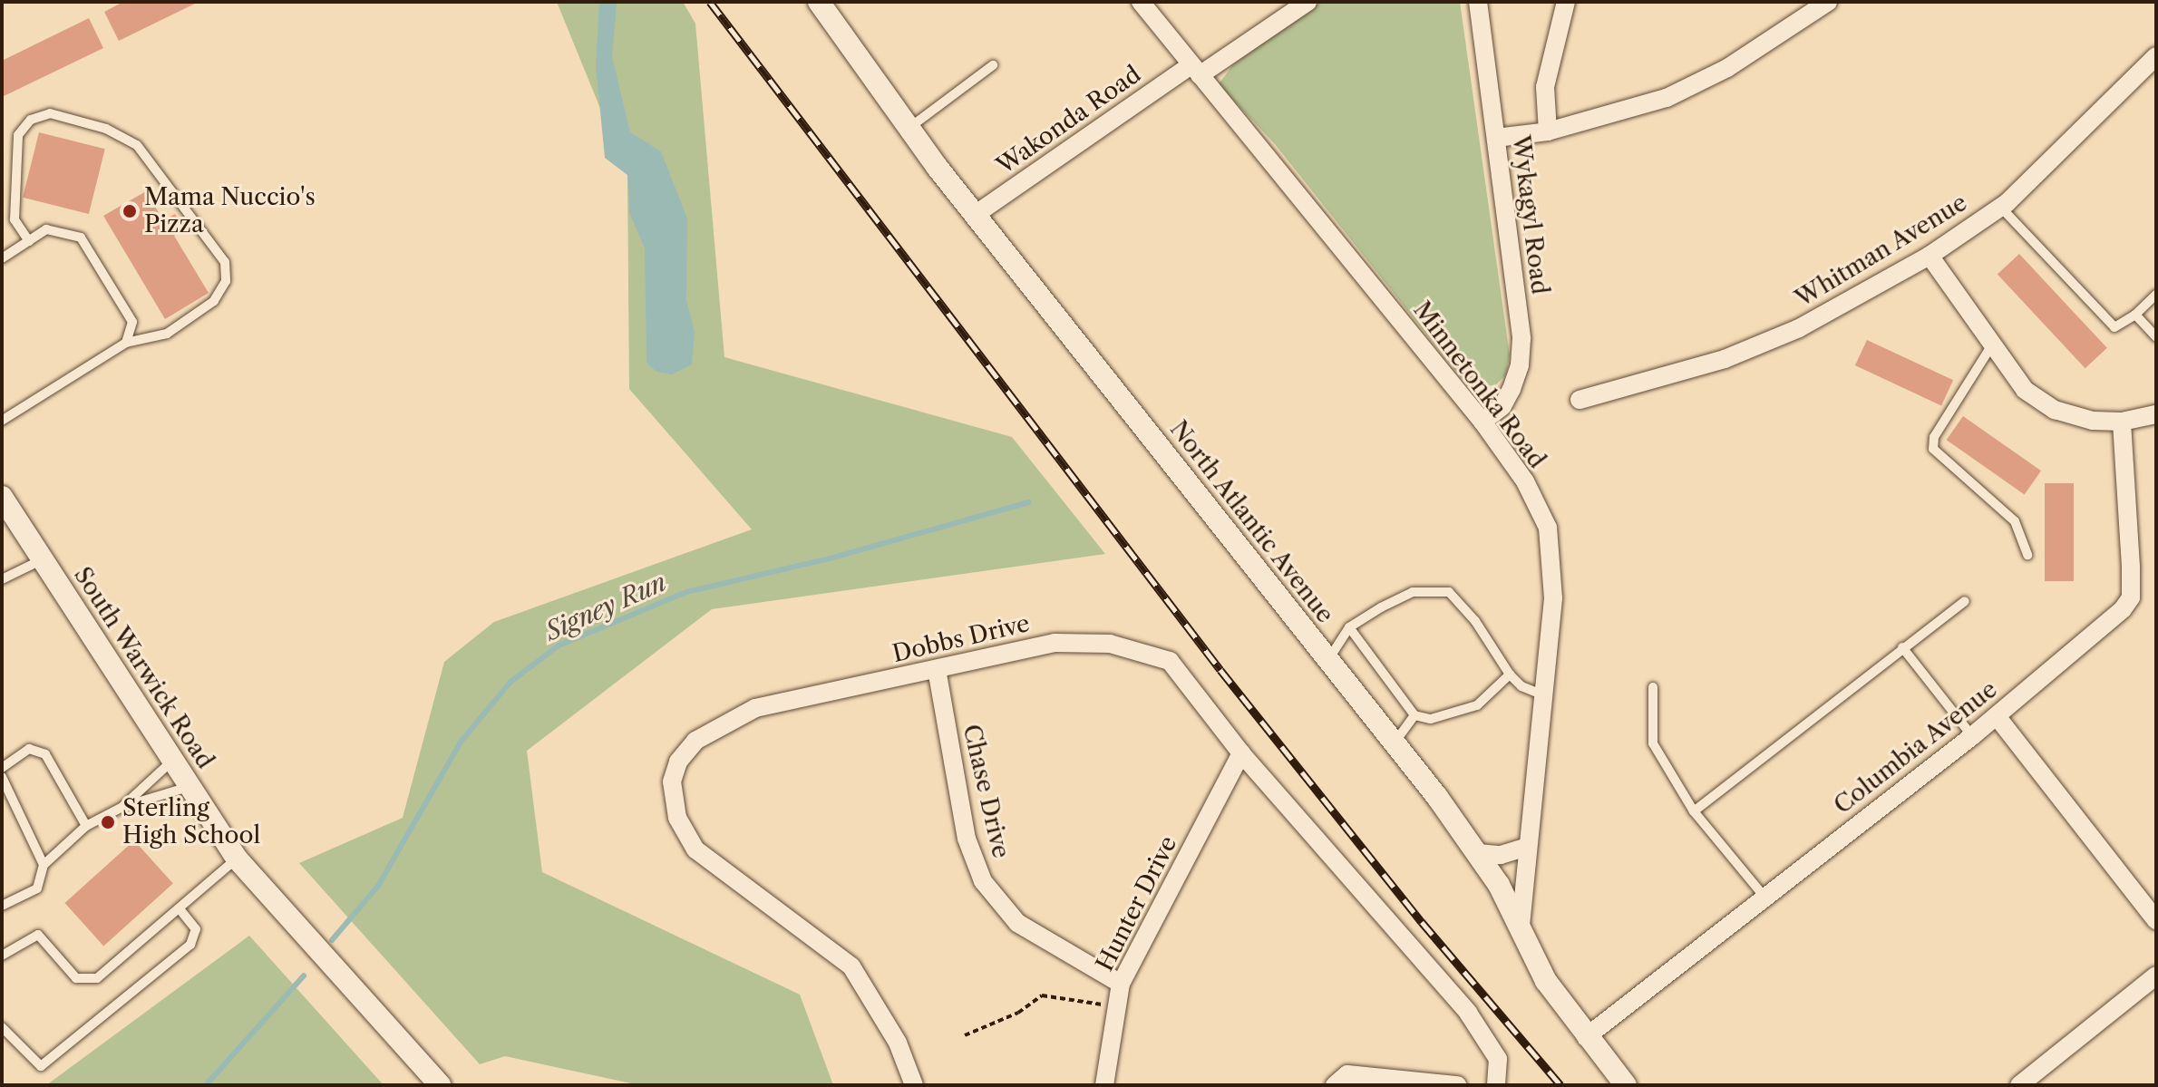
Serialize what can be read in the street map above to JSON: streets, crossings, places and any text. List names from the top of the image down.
{
  "streets": {
    "street": [
      "Wakonda Road",
      "Wykagyl Road",
      "Whitman Avenue",
      "Minnetonka Road",
      "North Atlantic Avenue",
      "Dobbs Drive",
      "South Warwick Road",
      "Columbia Avenue",
      "Chase Drive",
      "Hunter Drive"
    ]
  },
  "crossings": [
    ["Wakonda Road", "Minnetonka Road"],
    ["Wakonda Road", "North Atlantic Avenue"],
    ["Wykagyl Road", "Minnetonka Road"],
    ["Minnetonka Road", "North Atlantic Avenue"],
    ["North Atlantic Avenue", "Columbia Avenue"],
    ["Dobbs Drive", "Chase Drive"],
    ["Dobbs Drive", "Hunter Drive"],
    ["Chase Drive", "Hunter Drive"]
  ],
  "water": ["Signey Run"],
  "places": ["Mama Nuccio's Pizza", "Sterling High School"]
}
